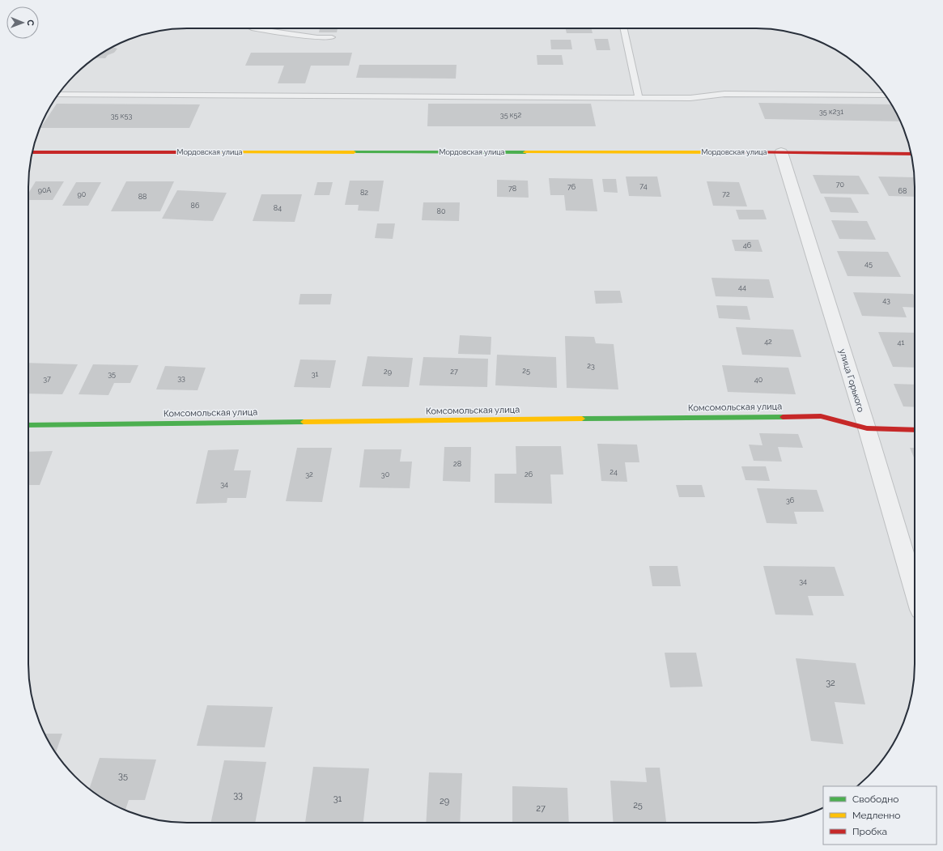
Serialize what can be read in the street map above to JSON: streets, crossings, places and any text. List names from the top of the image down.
{
  "streets": {
    "street": ["Мордовская улица", "улица Горького", "Комсомольская улица"]
  },
  "crossings": [
    ["Мордовская улица", "улица Горького"],
    ["улица Горького", "Комсомольская улица"]
  ],
  "house_numbers": [
    "35 к231",
    "35 к52",
    "35 к53",
    "70",
    "74",
    "76",
    "78",
    "90А",
    "68",
    "82",
    "90",
    "72",
    "88",
    "86",
    "84",
    "80",
    "46",
    "45",
    "44",
    "43",
    "42",
    "41",
    "23",
    "25",
    "29",
    "27",
    "35",
    "31",
    "33",
    "37",
    "40",
    "28",
    "24",
    "32",
    "30",
    "26",
    "34",
    "36",
    "34",
    "32",
    "35",
    "33",
    "31",
    "29",
    "25",
    "27"
  ],
  "legend": ["Свободно", "Медленно", "Пробка"],
  "north": "right"
}
